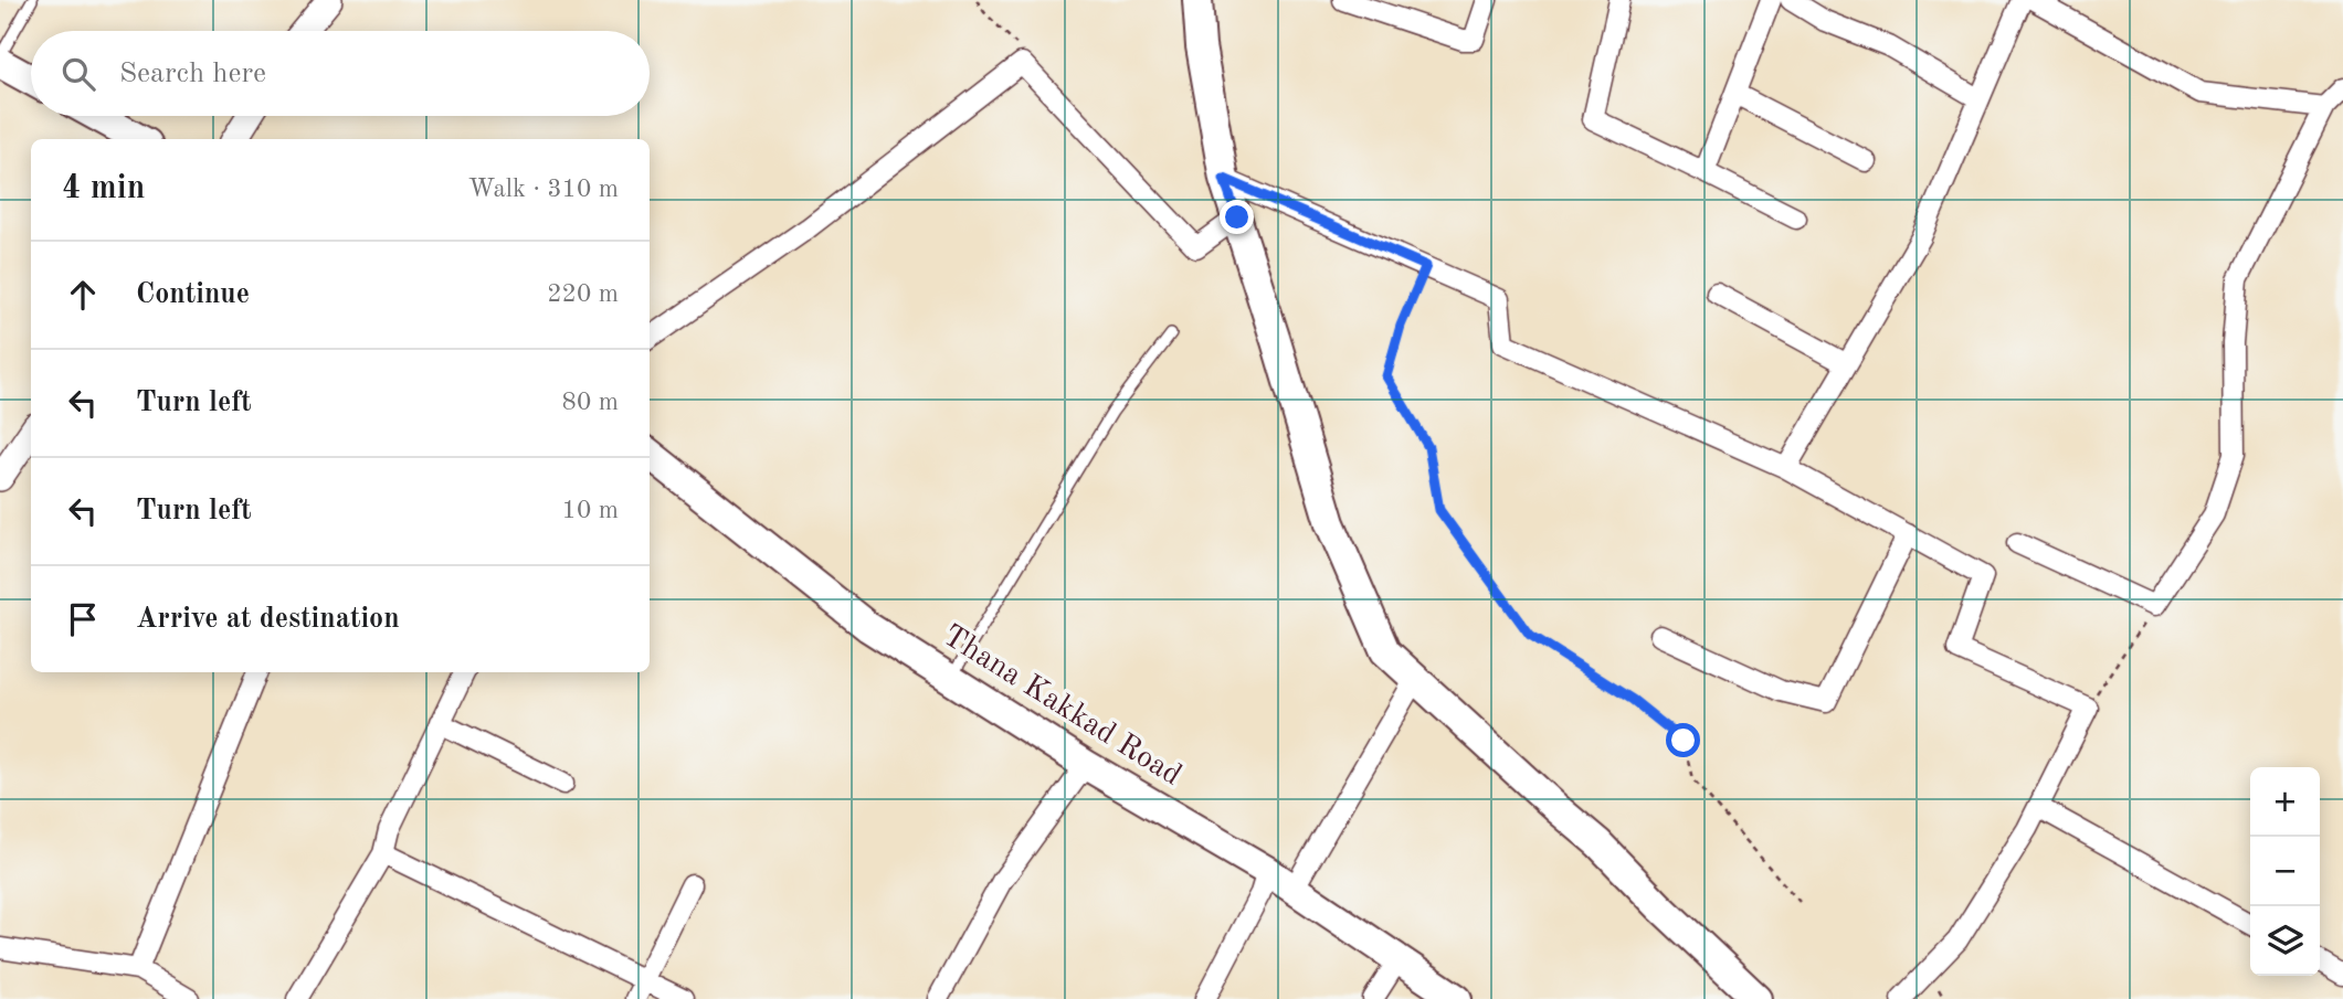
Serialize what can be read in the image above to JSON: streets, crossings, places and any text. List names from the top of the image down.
{
  "streets": {
    "main road": ["Thana Kakkad Road"]
  },
  "page": {
    "search": "Search here",
    "heading": ["4 min", "Walk · 310 m"],
    "list": [
      ["Continue", "220 m"],
      ["Turn left", "80 m"],
      ["Turn left", "10 m"],
      "Arrive at destination"
    ],
    "map_buttons": ["+", "−"]
  }
}
